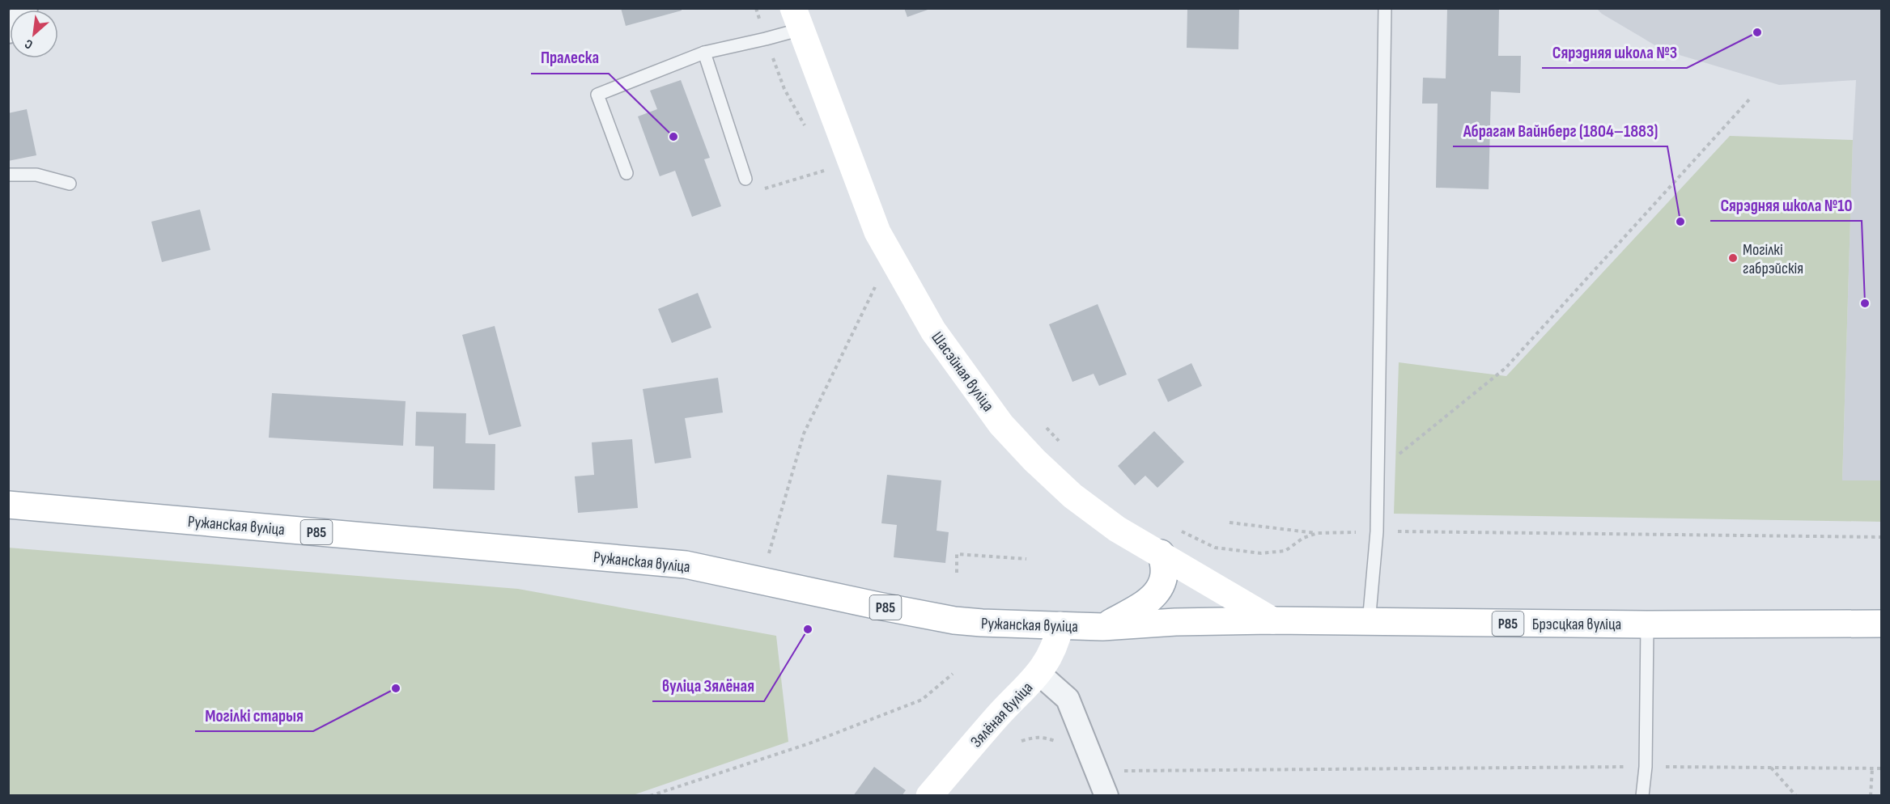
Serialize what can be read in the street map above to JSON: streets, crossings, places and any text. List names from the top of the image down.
{
  "streets": {
    "main road": [
      "Шасэйная вуліца",
      "Ружанская вуліца",
      "Р85",
      "Брэсцкая вуліца",
      "Зялёная вуліца"
    ]
  },
  "crossings": [
    ["Шасэйная вуліца", "Ружанская вуліца"],
    ["Шасэйная вуліца", "Брэсцкая вуліца"],
    ["Ружанская вуліца", "Брэсцкая вуліца"],
    ["Ружанская вуліца", "Зялёная вуліца"]
  ],
  "places": [
    "Сярэдняя школа №3",
    "Пралеска",
    "Абрагам Вайнберг (1804–1883)",
    "Могілкі габрэйскія",
    "Сярэдняя школа №10",
    "вуліца Зялёная",
    "Могілкі старыя"
  ],
  "north": "bottom left"
}
